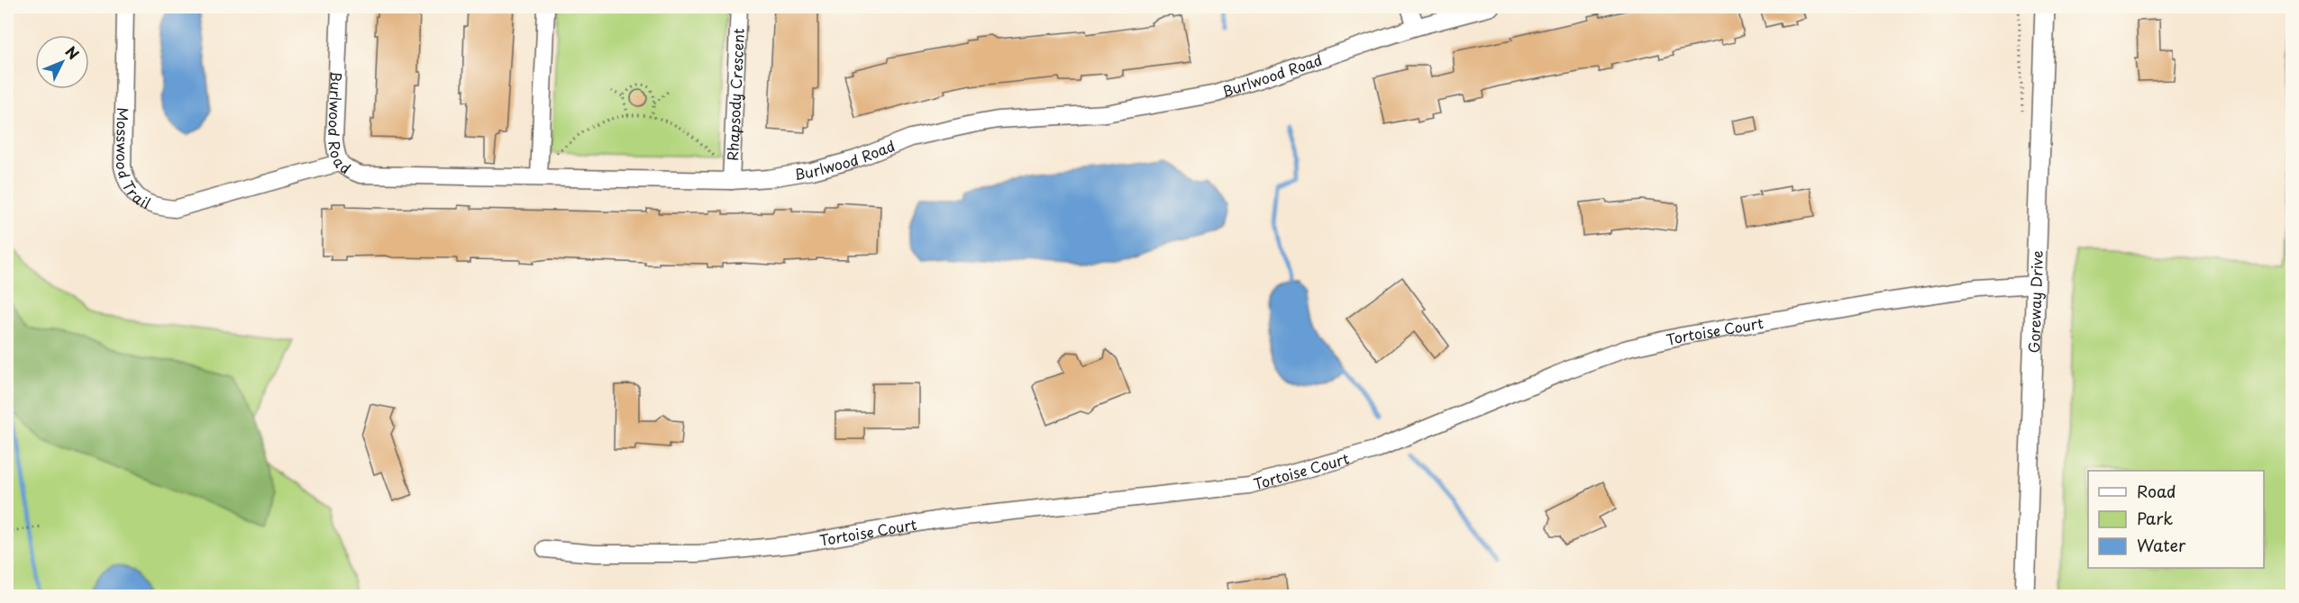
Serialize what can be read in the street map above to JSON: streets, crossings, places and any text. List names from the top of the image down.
{
  "streets": {
    "street": [
      "Burlwood Road",
      "Rhapsody Crescent",
      "Mosswood Trail",
      "Goreway Drive",
      "Tortoise Court"
    ]
  },
  "crossings": [
    ["Burlwood Road", "Rhapsody Crescent"],
    ["Burlwood Road", "Mosswood Trail"],
    ["Goreway Drive", "Tortoise Court"]
  ],
  "legend": ["Road", "Park", "Water"],
  "north": "top right"
}
